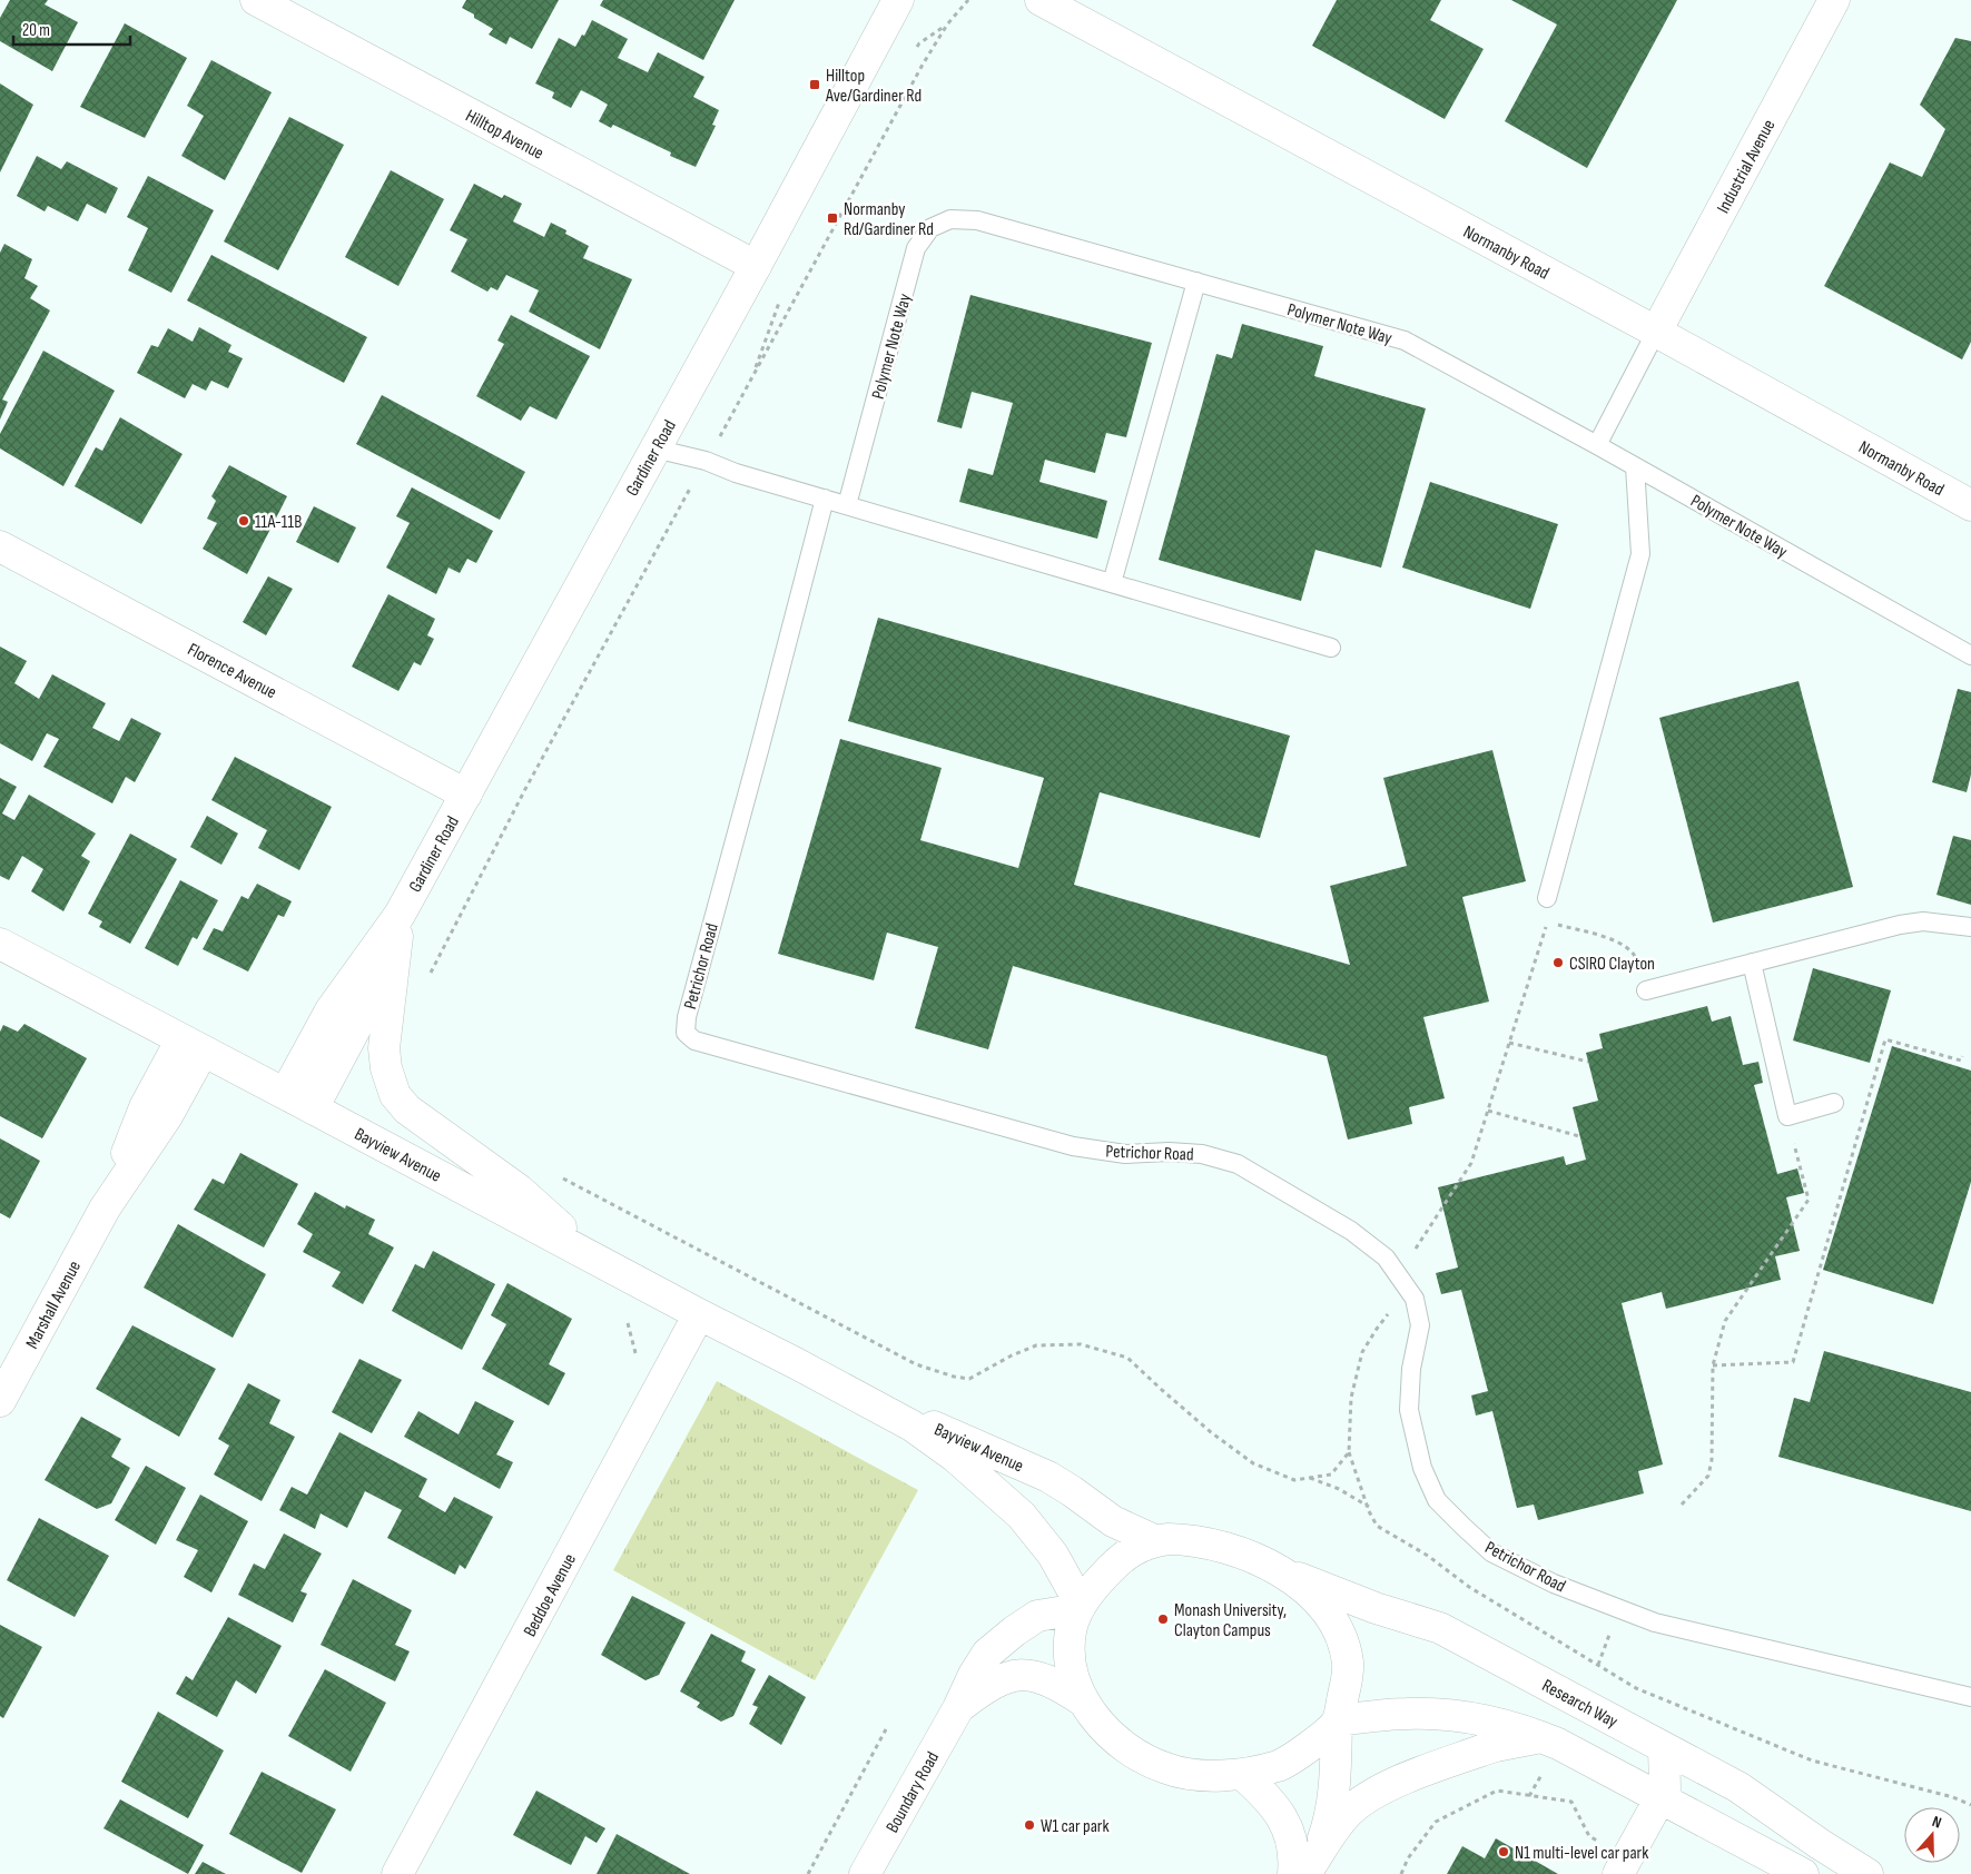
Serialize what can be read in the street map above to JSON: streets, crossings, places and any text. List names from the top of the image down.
{
  "streets": {
    "street": [
      "Hilltop Avenue",
      "Industrial Avenue",
      "Normanby Road",
      "Gardiner Road",
      "Florence Avenue",
      "Bayview Avenue",
      "Marshall Avenue",
      "Beddoe Avenue",
      "Research Way",
      "Boundary Road"
    ],
    "lane": ["Polymer Note Way", "Petrichor Road"]
  },
  "crossings": [
    ["Hilltop Avenue", "Gardiner Road"],
    ["Industrial Avenue", "Normanby Road"],
    ["Gardiner Road", "Florence Avenue"],
    ["Gardiner Road", "Bayview Avenue"],
    ["Bayview Avenue", "Marshall Avenue"],
    ["Bayview Avenue", "Beddoe Avenue"],
    ["Bayview Avenue", "Boundary Road"]
  ],
  "places": {
    "transit": ["Hilltop Ave/Gardiner Rd", "Normanby Rd/Gardiner Rd"],
    "other": [
      "11A-11B",
      "CSIRO Clayton",
      "Monash University, Clayton Campus",
      "W1 car park",
      "N1 multi-level car park"
    ]
  },
  "scale_bar": "20 m",
  "north": "top"
}
